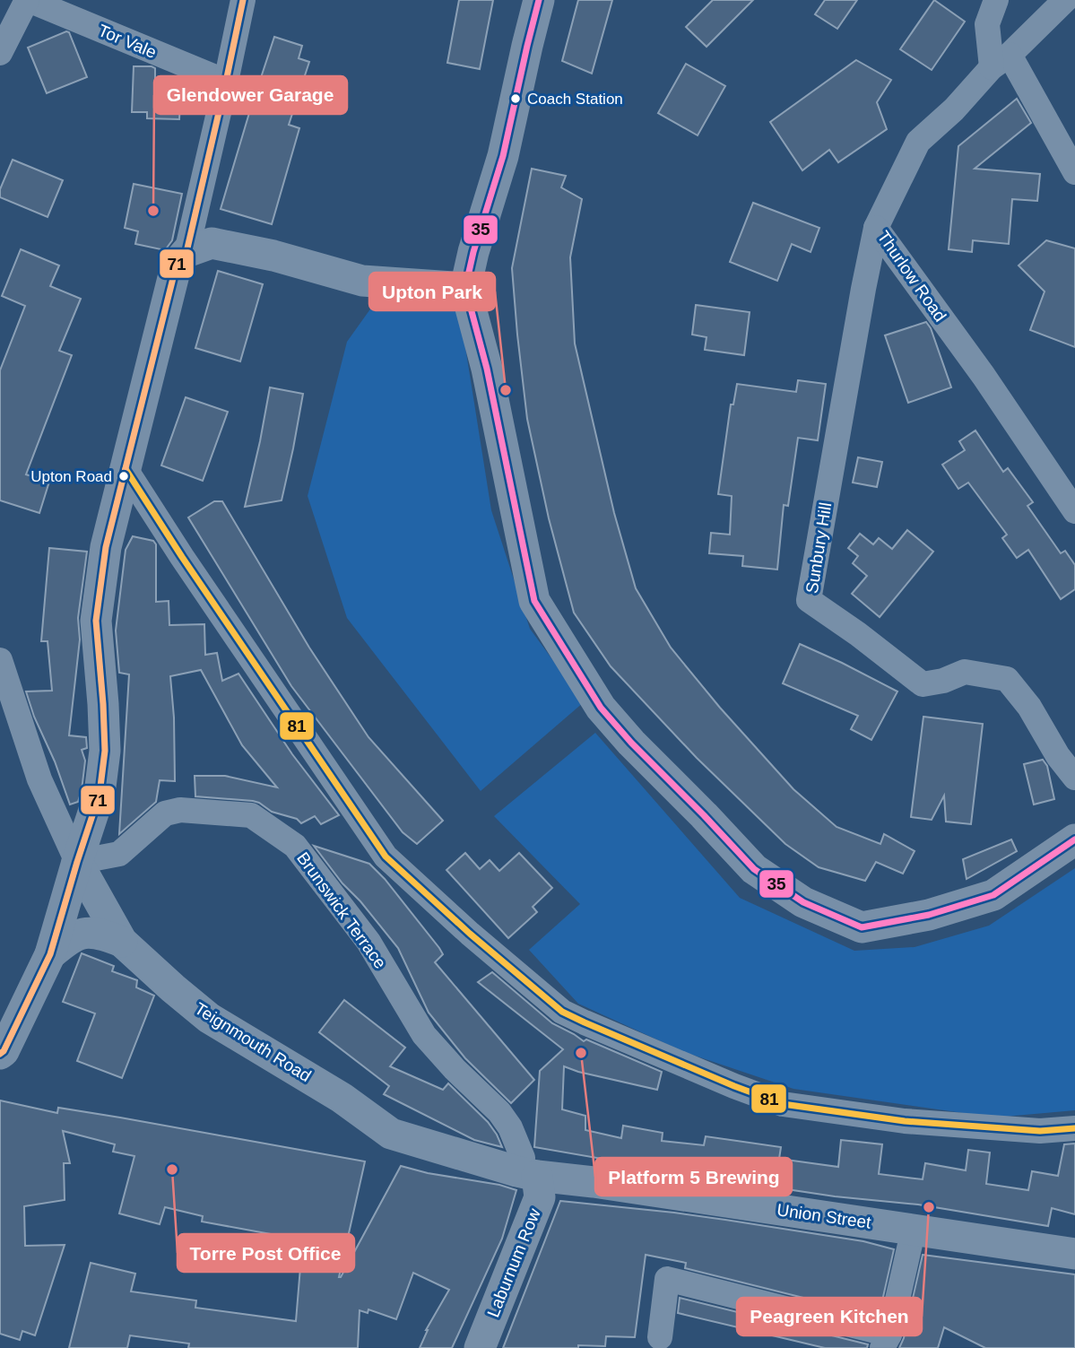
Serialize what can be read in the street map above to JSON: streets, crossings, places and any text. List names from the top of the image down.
{
  "streets": {
    "street": [
      "Tor Vale",
      "Thurlow Road",
      "Sunbury Hill",
      "Brunswick Terrace",
      "Teignmouth Road",
      "Union Street",
      "Laburnum Row"
    ]
  },
  "crossings": [
    ["Thurlow Road", "Sunbury Hill"],
    ["Brunswick Terrace", "Teignmouth Road"],
    ["Brunswick Terrace", "Union Street"],
    ["Brunswick Terrace", "Laburnum Row"],
    ["Teignmouth Road", "Union Street"],
    ["Union Street", "Laburnum Row"]
  ],
  "places": [
    "Coach Station",
    "Glendower Garage",
    "Upton Park",
    "Upton Road",
    "Platform 5 Brewing",
    "Torre Post Office",
    "Peagreen Kitchen"
  ],
  "lines": ["transit line 35", "transit line 71", "transit line 81"]
}
